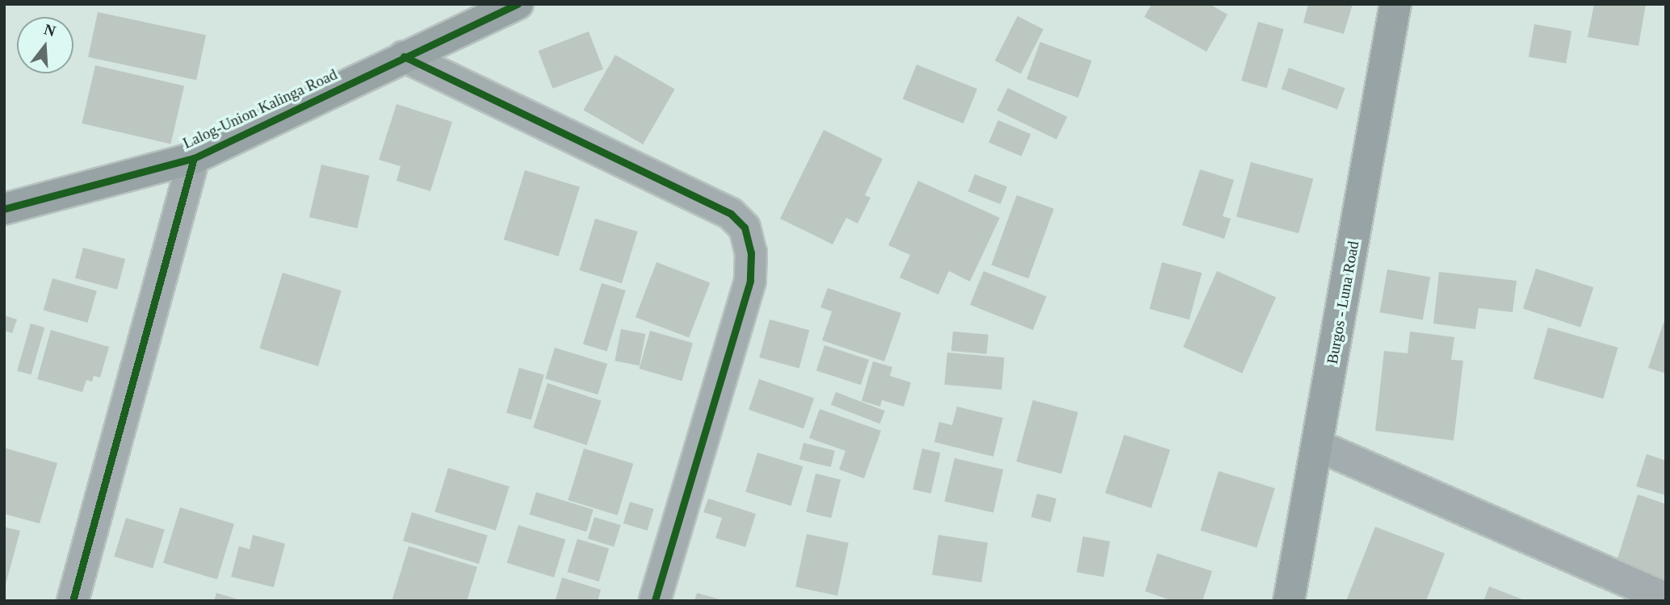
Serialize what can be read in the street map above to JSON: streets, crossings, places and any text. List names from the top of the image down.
{
  "streets": {
    "main road": ["Lalog-Union Kalinga Road", "Burgos - Luna Road"]
  },
  "north": "top"
}
